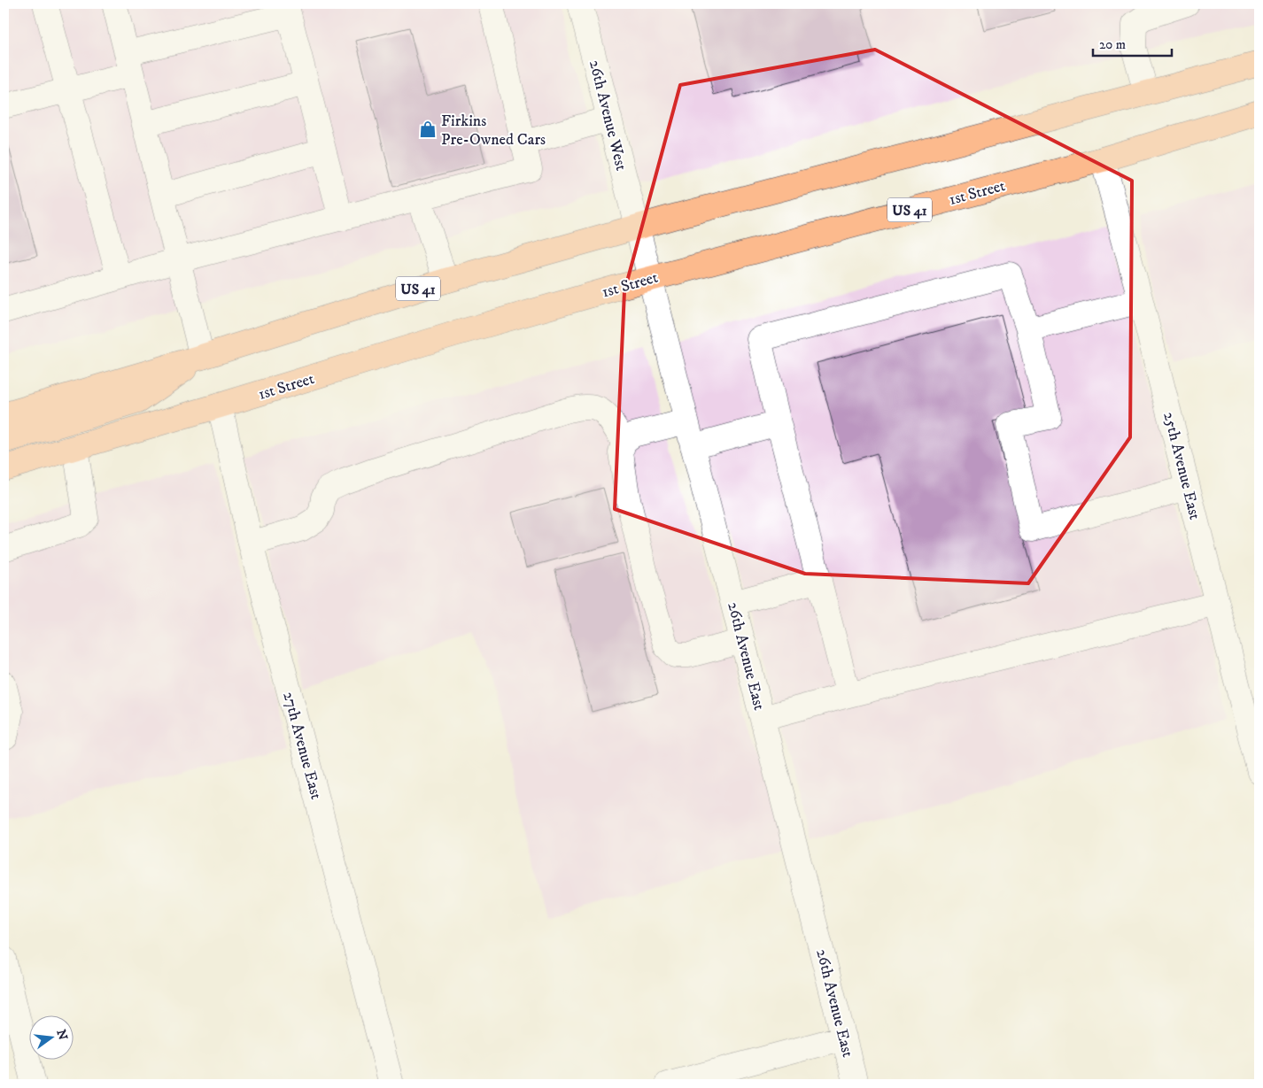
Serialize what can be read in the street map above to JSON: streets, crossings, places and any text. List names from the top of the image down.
{
  "streets": {
    "main road": ["1st Street", "US 41"],
    "street": [
      "26th Avenue West",
      "25th Avenue East",
      "26th Avenue East",
      "27th Avenue East"
    ]
  },
  "crossings": [
    ["26th Avenue West", "US 41"],
    ["26th Avenue West", "26th Avenue East"],
    ["1st Street", "25th Avenue East"],
    ["1st Street", "26th Avenue East"],
    ["1st Street", "27th Avenue East"],
    ["US 41", "26th Avenue East"]
  ],
  "places": {
    "shop": ["Firkins Pre-Owned Cars"]
  },
  "scale_bar": "20 m",
  "north": "right"
}
